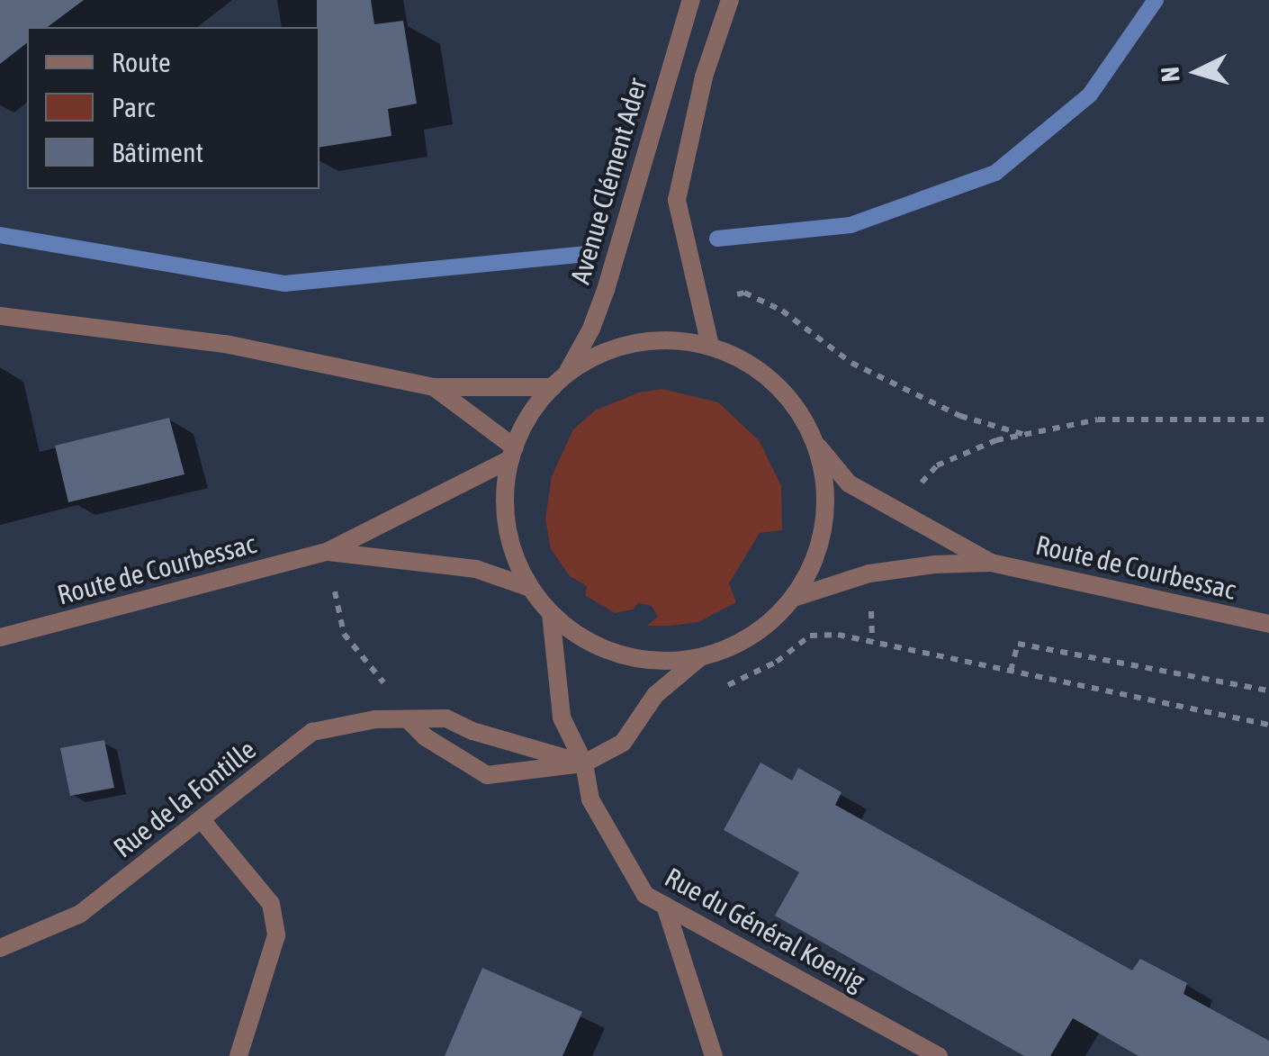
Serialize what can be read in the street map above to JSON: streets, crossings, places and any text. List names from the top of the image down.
{
  "streets": {
    "street": [
      "Avenue Clément Ader",
      "Route de Courbessac",
      "Rue de la Fontille",
      "Rue du Général Koenig"
    ]
  },
  "crossings": [
    ["Avenue Clément Ader", "Route de Courbessac"],
    ["Avenue Clément Ader", "Rue du Général Koenig"],
    ["Route de Courbessac", "Rue du Général Koenig"],
    ["Rue de la Fontille", "Rue du Général Koenig"]
  ],
  "legend": ["Route", "Parc", "Bâtiment"],
  "north": "left"
}
